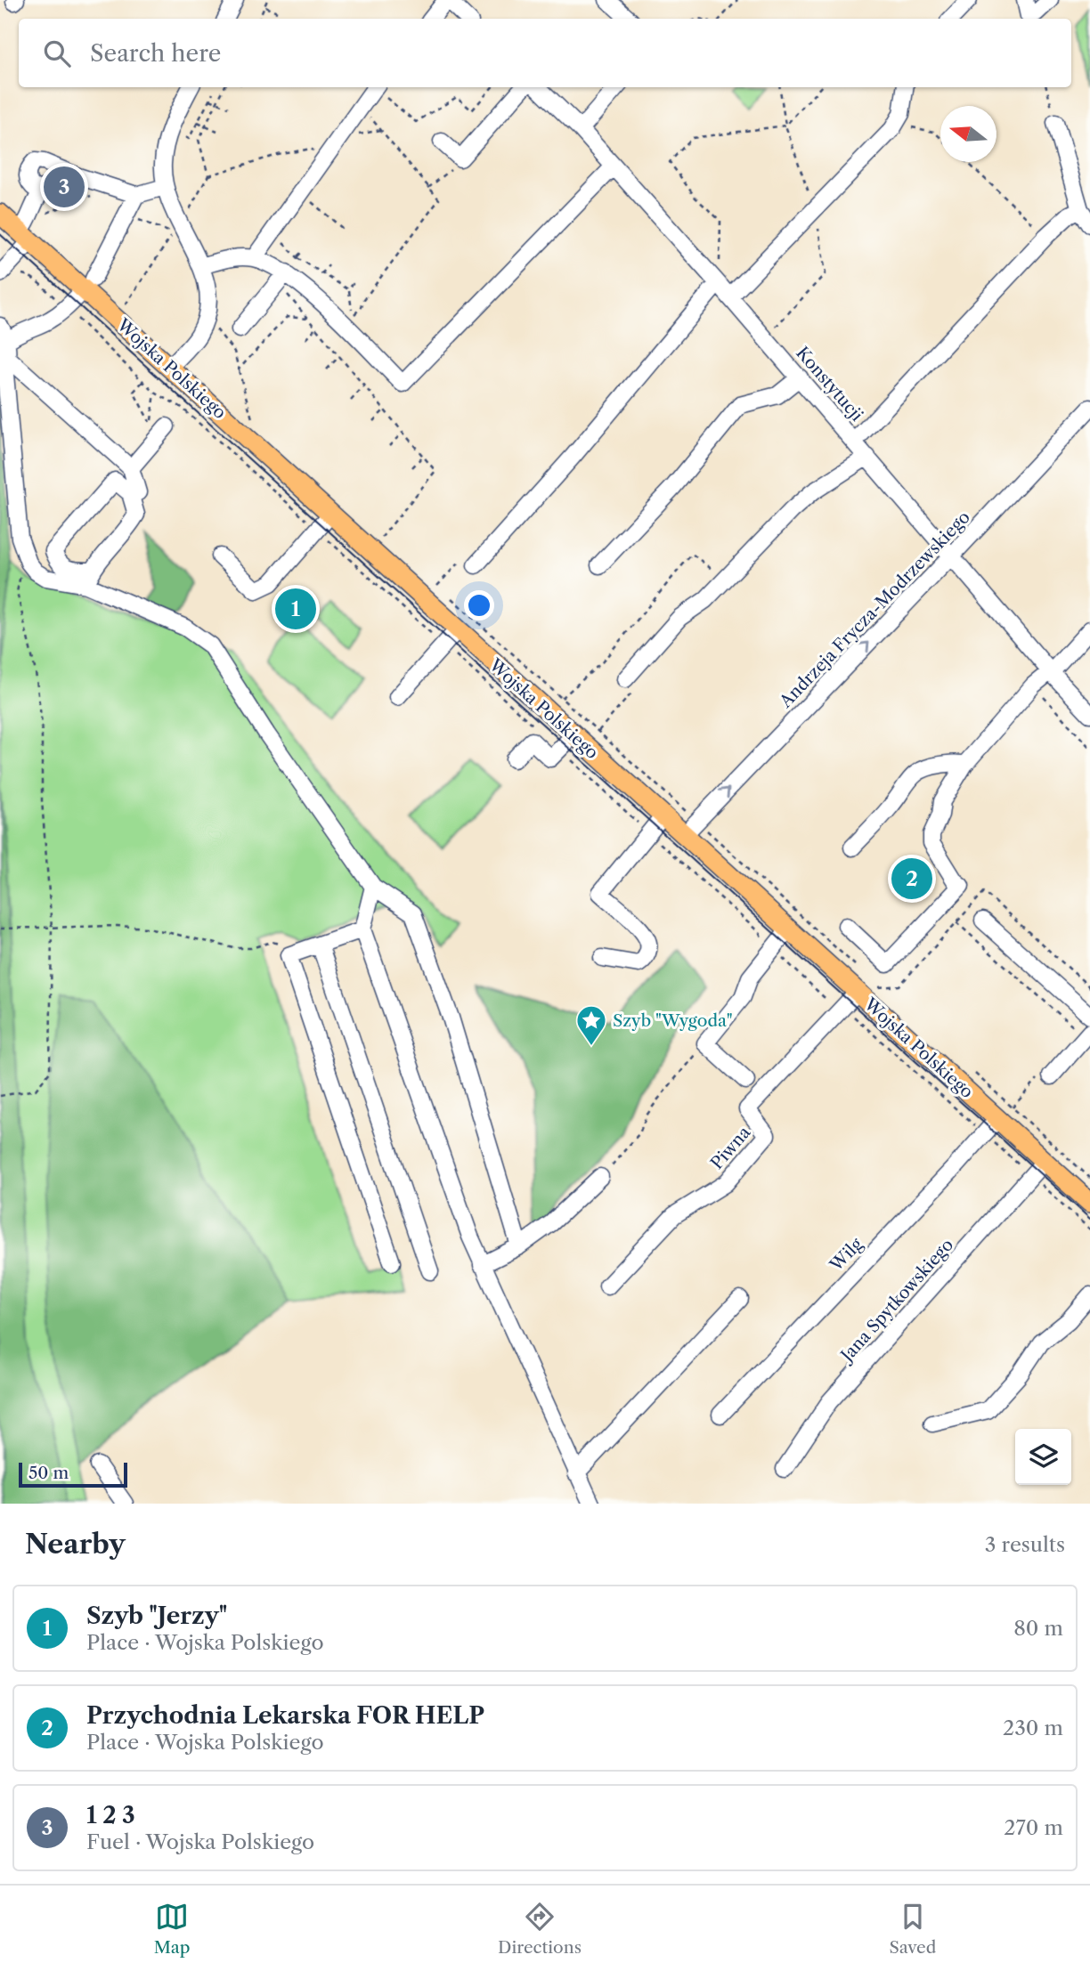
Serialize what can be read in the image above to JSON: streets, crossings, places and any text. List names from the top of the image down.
{
  "streets": {
    "main road": ["Wojska Polskiego"],
    "street": [
      "Konstytucji",
      "Andrzeja Frycza-Modrzewskiego",
      "Piwna",
      "Wilg",
      "Jana Spytkowskiego"
    ]
  },
  "crossings": [
    ["Wojska Polskiego", "Andrzeja Frycza-Modrzewskiego"],
    ["Wojska Polskiego", "Piwna"],
    ["Wojska Polskiego", "Wilg"],
    ["Wojska Polskiego", "Jana Spytkowskiego"],
    ["Konstytucji", "Andrzeja Frycza-Modrzewskiego"]
  ],
  "places": {
    "place": ["Szyb \"Wygoda\""]
  },
  "scale_bar": "50 m",
  "north": "left",
  "page": {
    "search": "Search here",
    "pins": ["3", "1", "2"],
    "scale": "50 m",
    "heading": ["Nearby", "3 results"],
    "list": [
      {
        "mark": "1",
        "name": "Szyb \"Jerzy\"",
        "note": "Place · Wojska Polskiego",
        "value": "80 m"
      },
      {
        "mark": "2",
        "name": "Przychodnia Lekarska FOR HELP",
        "note": "Place · Wojska Polskiego",
        "value": "230 m"
      },
      {
        "mark": "3",
        "name": "1 2 3",
        "note": "Fuel · Wojska Polskiego",
        "value": "270 m"
      }
    ],
    "nav": ["Map", "Directions", "Saved"]
  }
}
